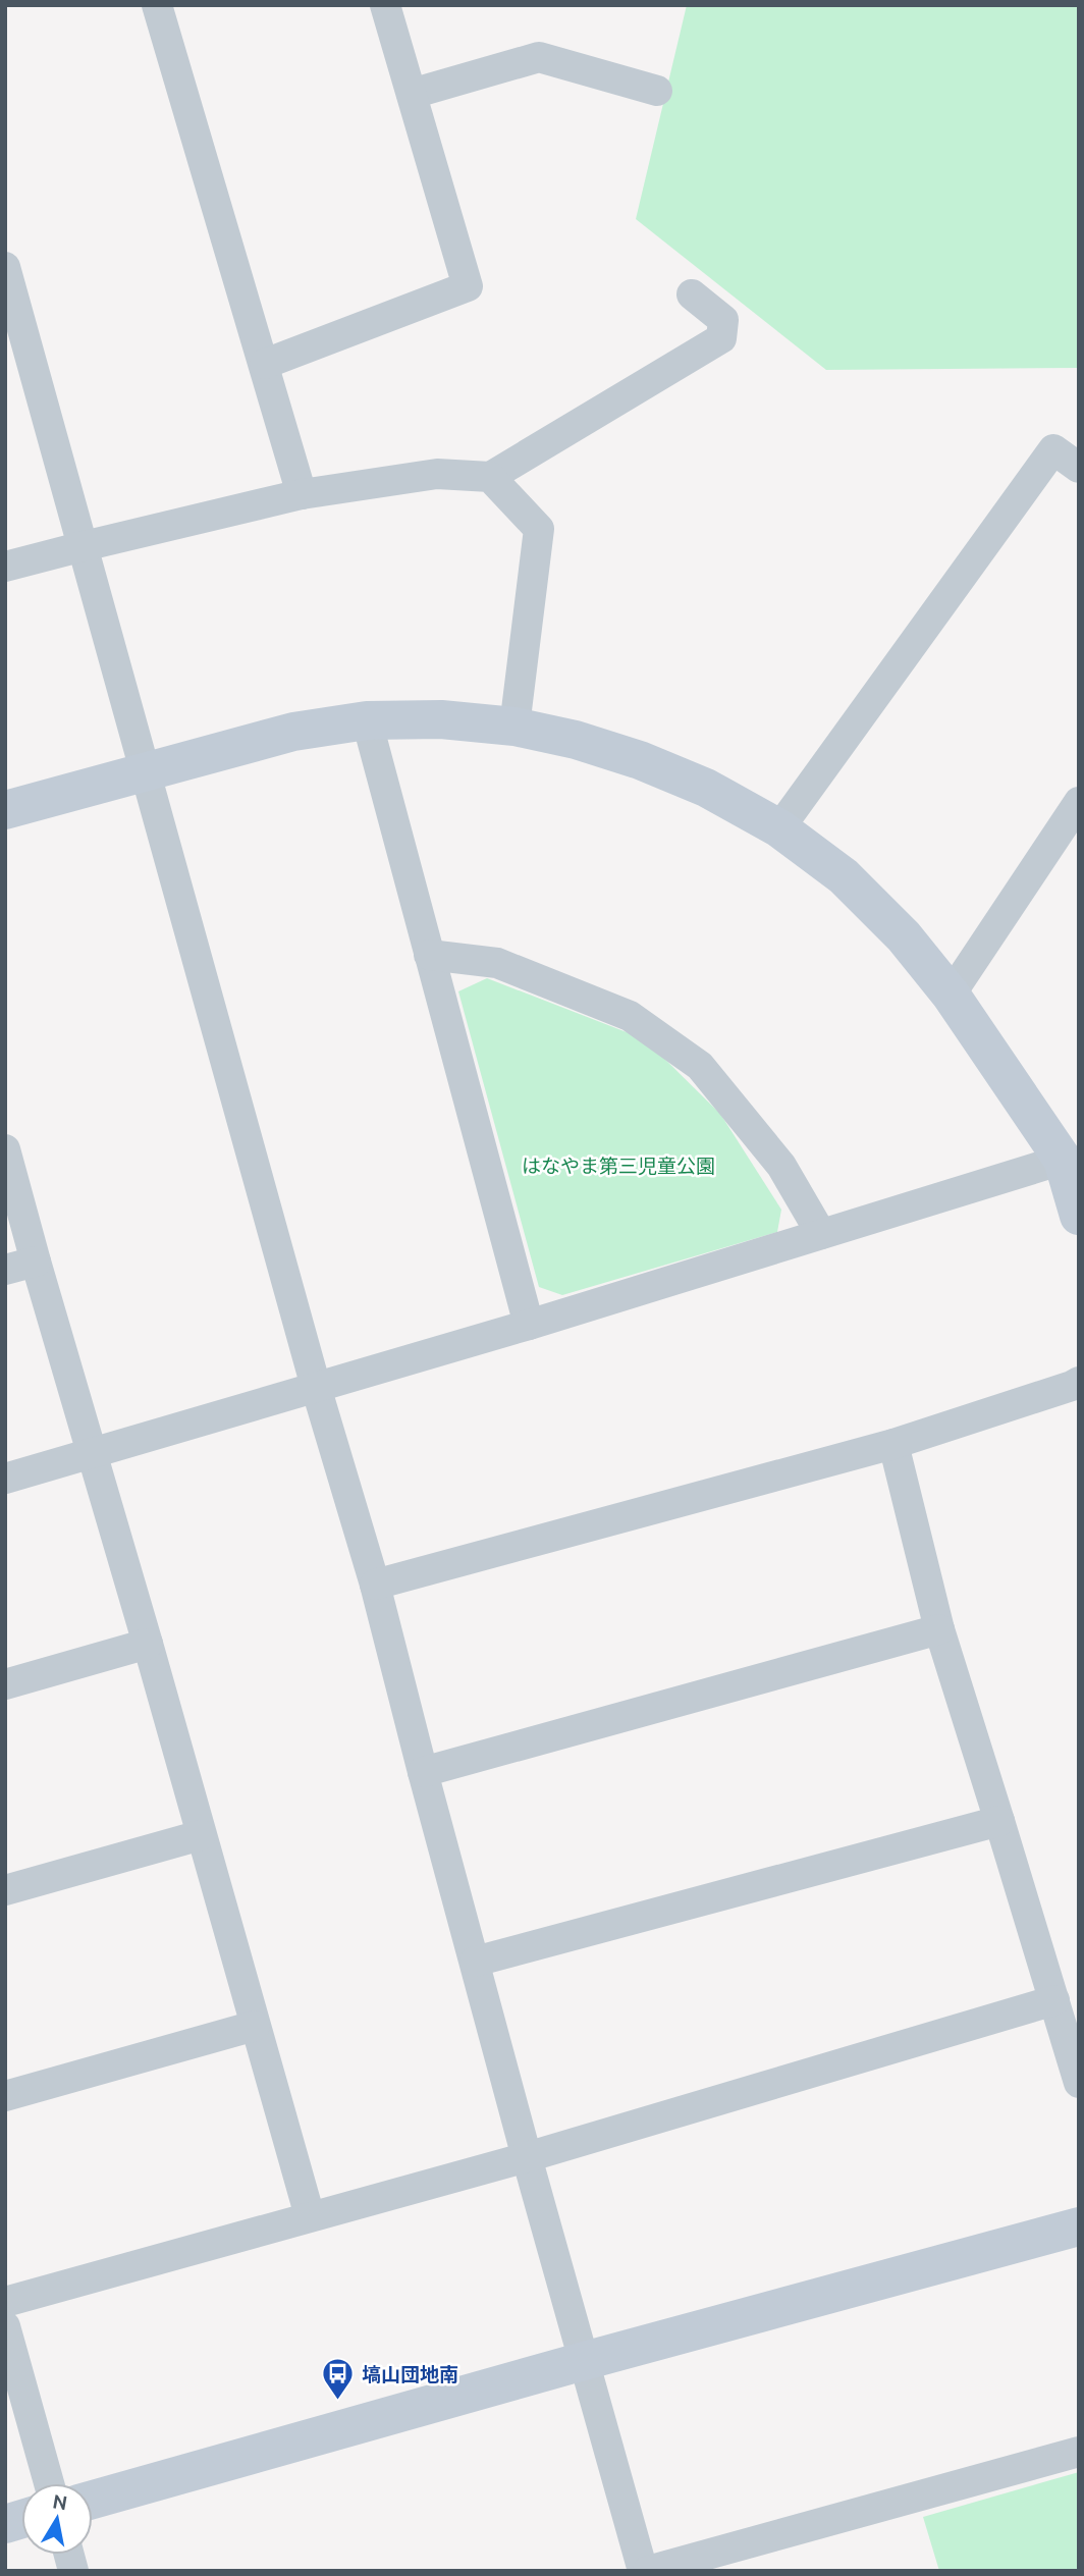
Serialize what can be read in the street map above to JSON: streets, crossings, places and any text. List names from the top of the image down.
{
  "parks": ["はなやま第三児童公園"],
  "places": {
    "bus stop": ["塙山団地南"]
  },
  "north": "top"
}
